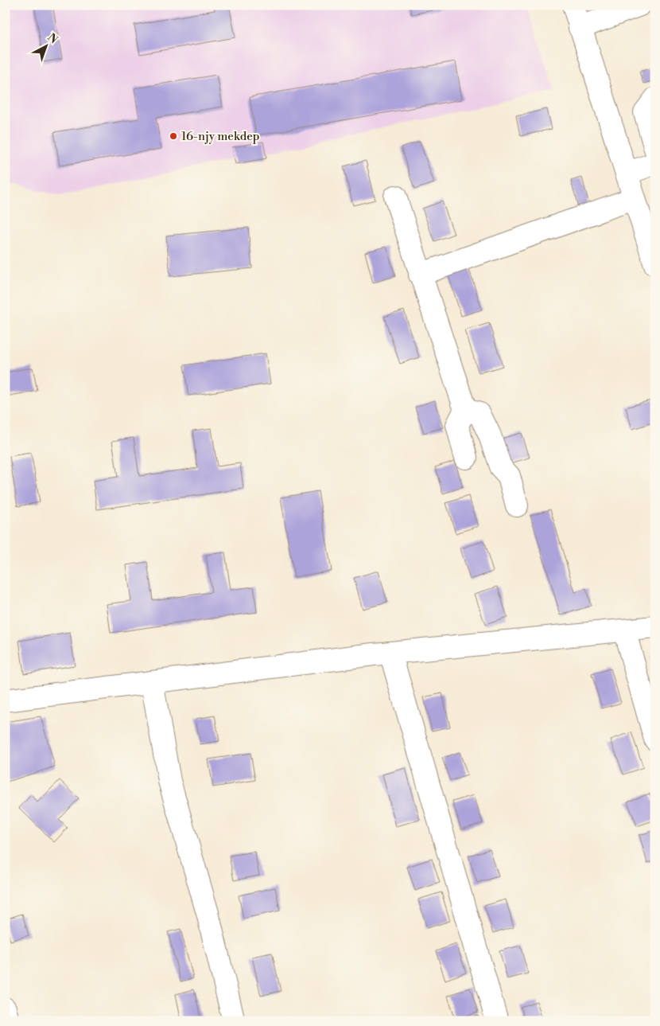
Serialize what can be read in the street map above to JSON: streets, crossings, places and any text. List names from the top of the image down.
{
  "places": ["16-njy mekdep"],
  "north": "top right"
}
